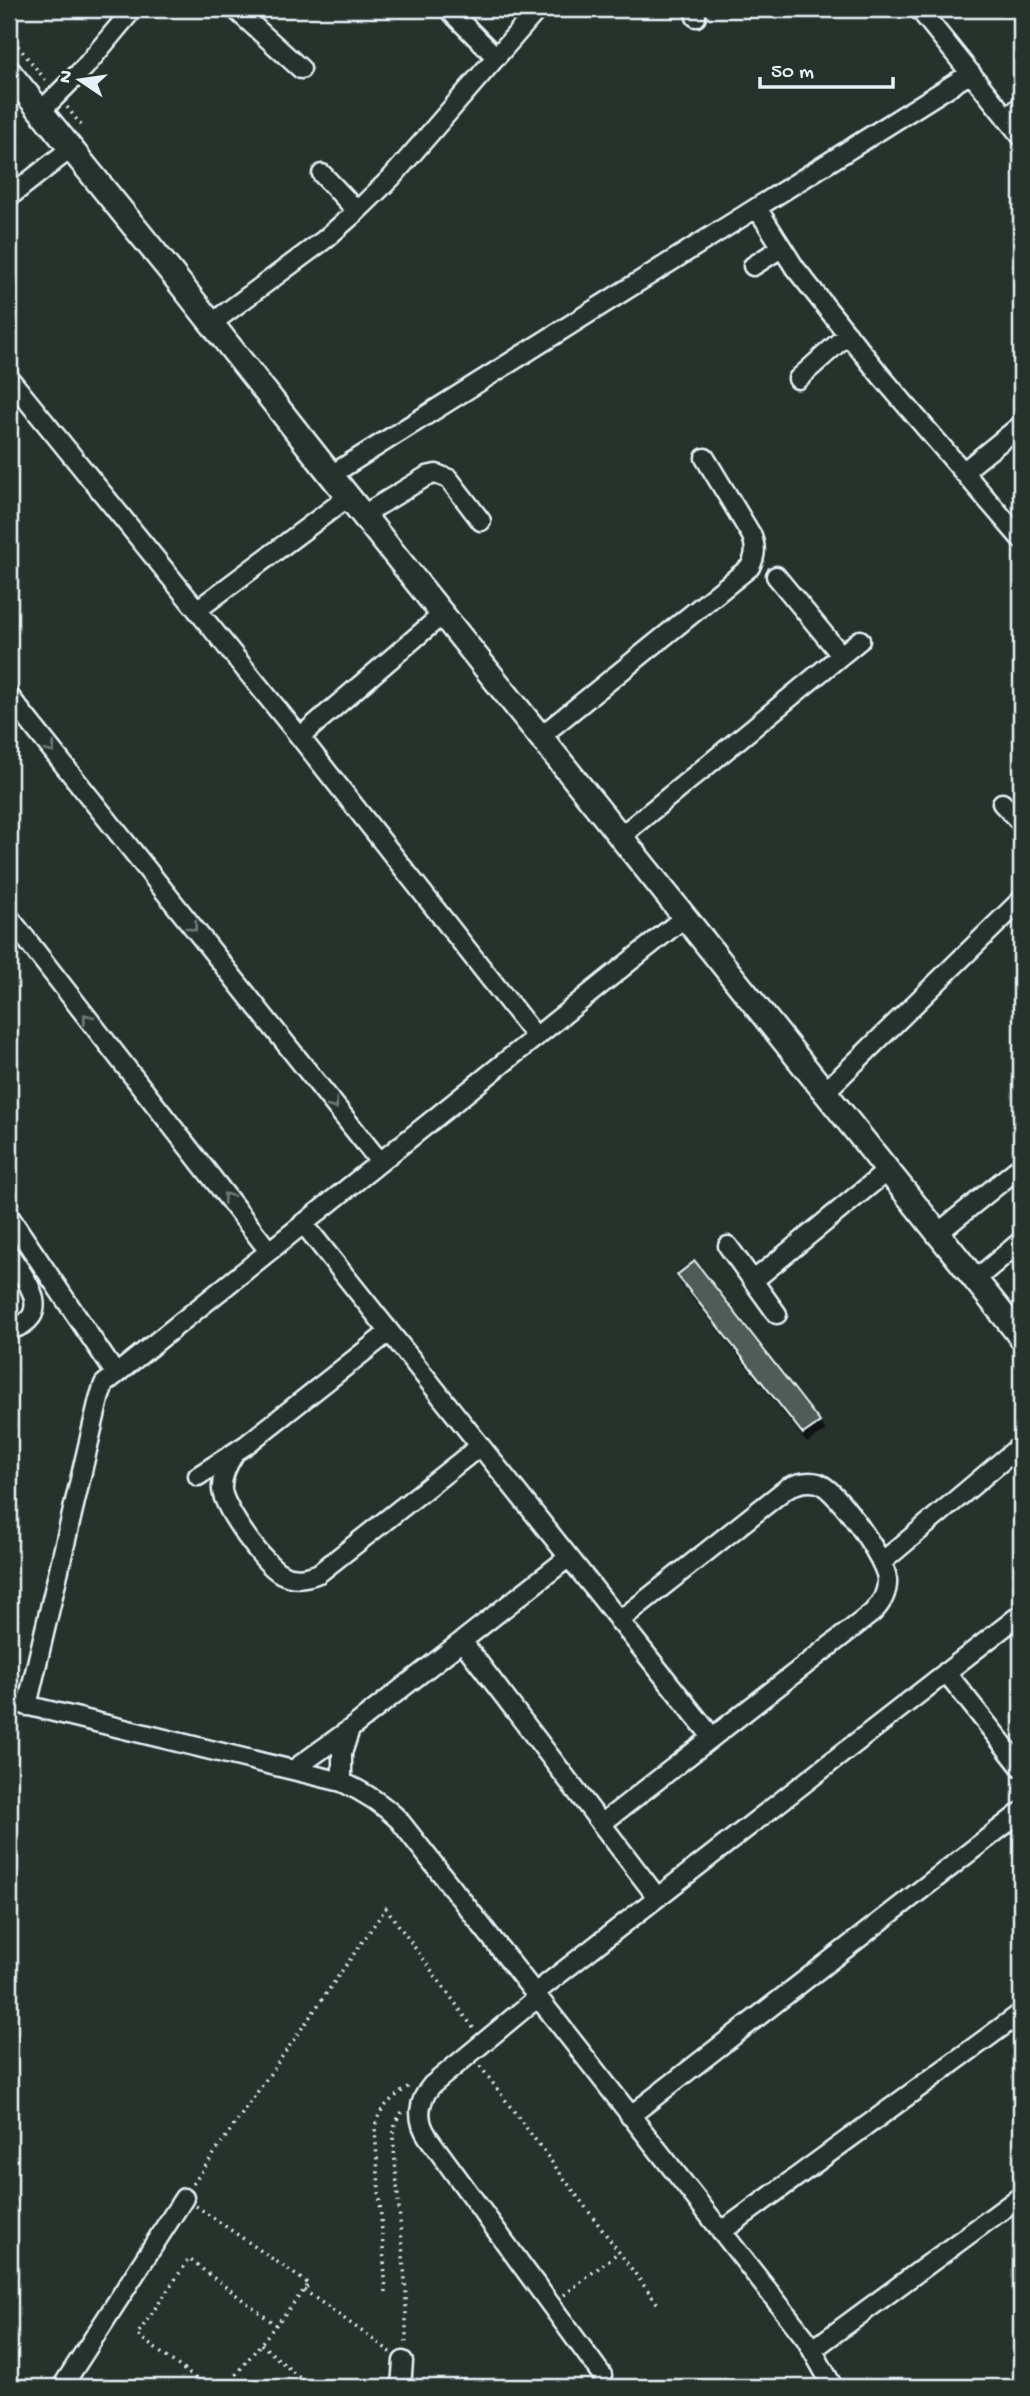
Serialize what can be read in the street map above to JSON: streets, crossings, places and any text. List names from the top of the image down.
{
  "scale_bar": "50 m",
  "north": "left"
}
